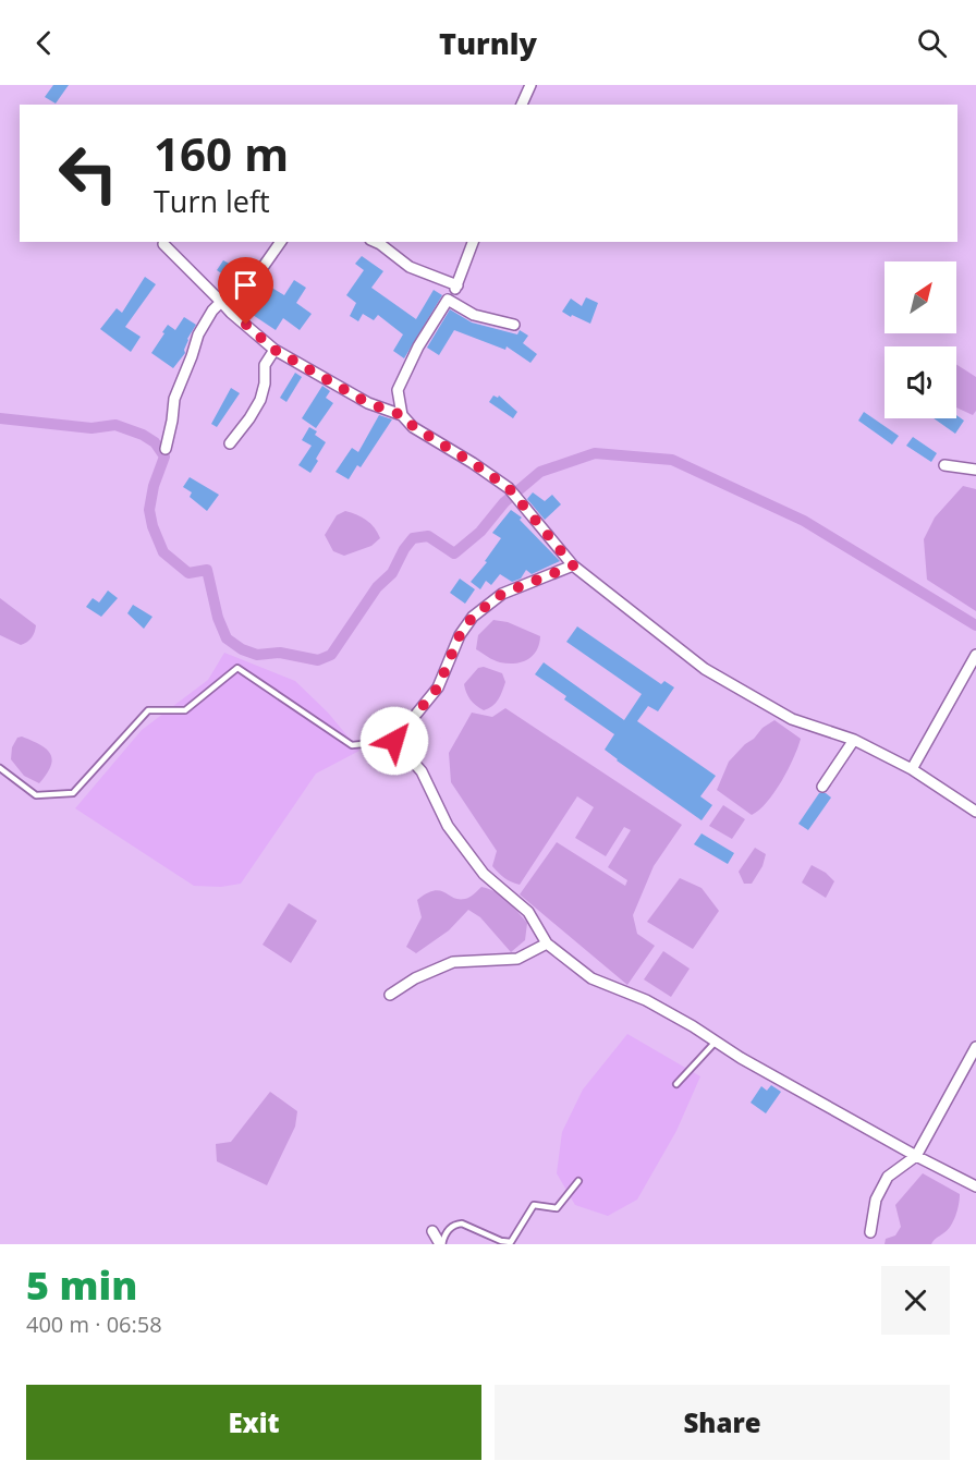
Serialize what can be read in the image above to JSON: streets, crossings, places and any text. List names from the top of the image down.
{
  "north": "top right",
  "page": {
    "header": "Turnly",
    "turn": ["160 m", "Turn left"],
    "heading": ["5 min", "400 m · 06:58"],
    "buttons": ["Exit", "Share"]
  }
}
